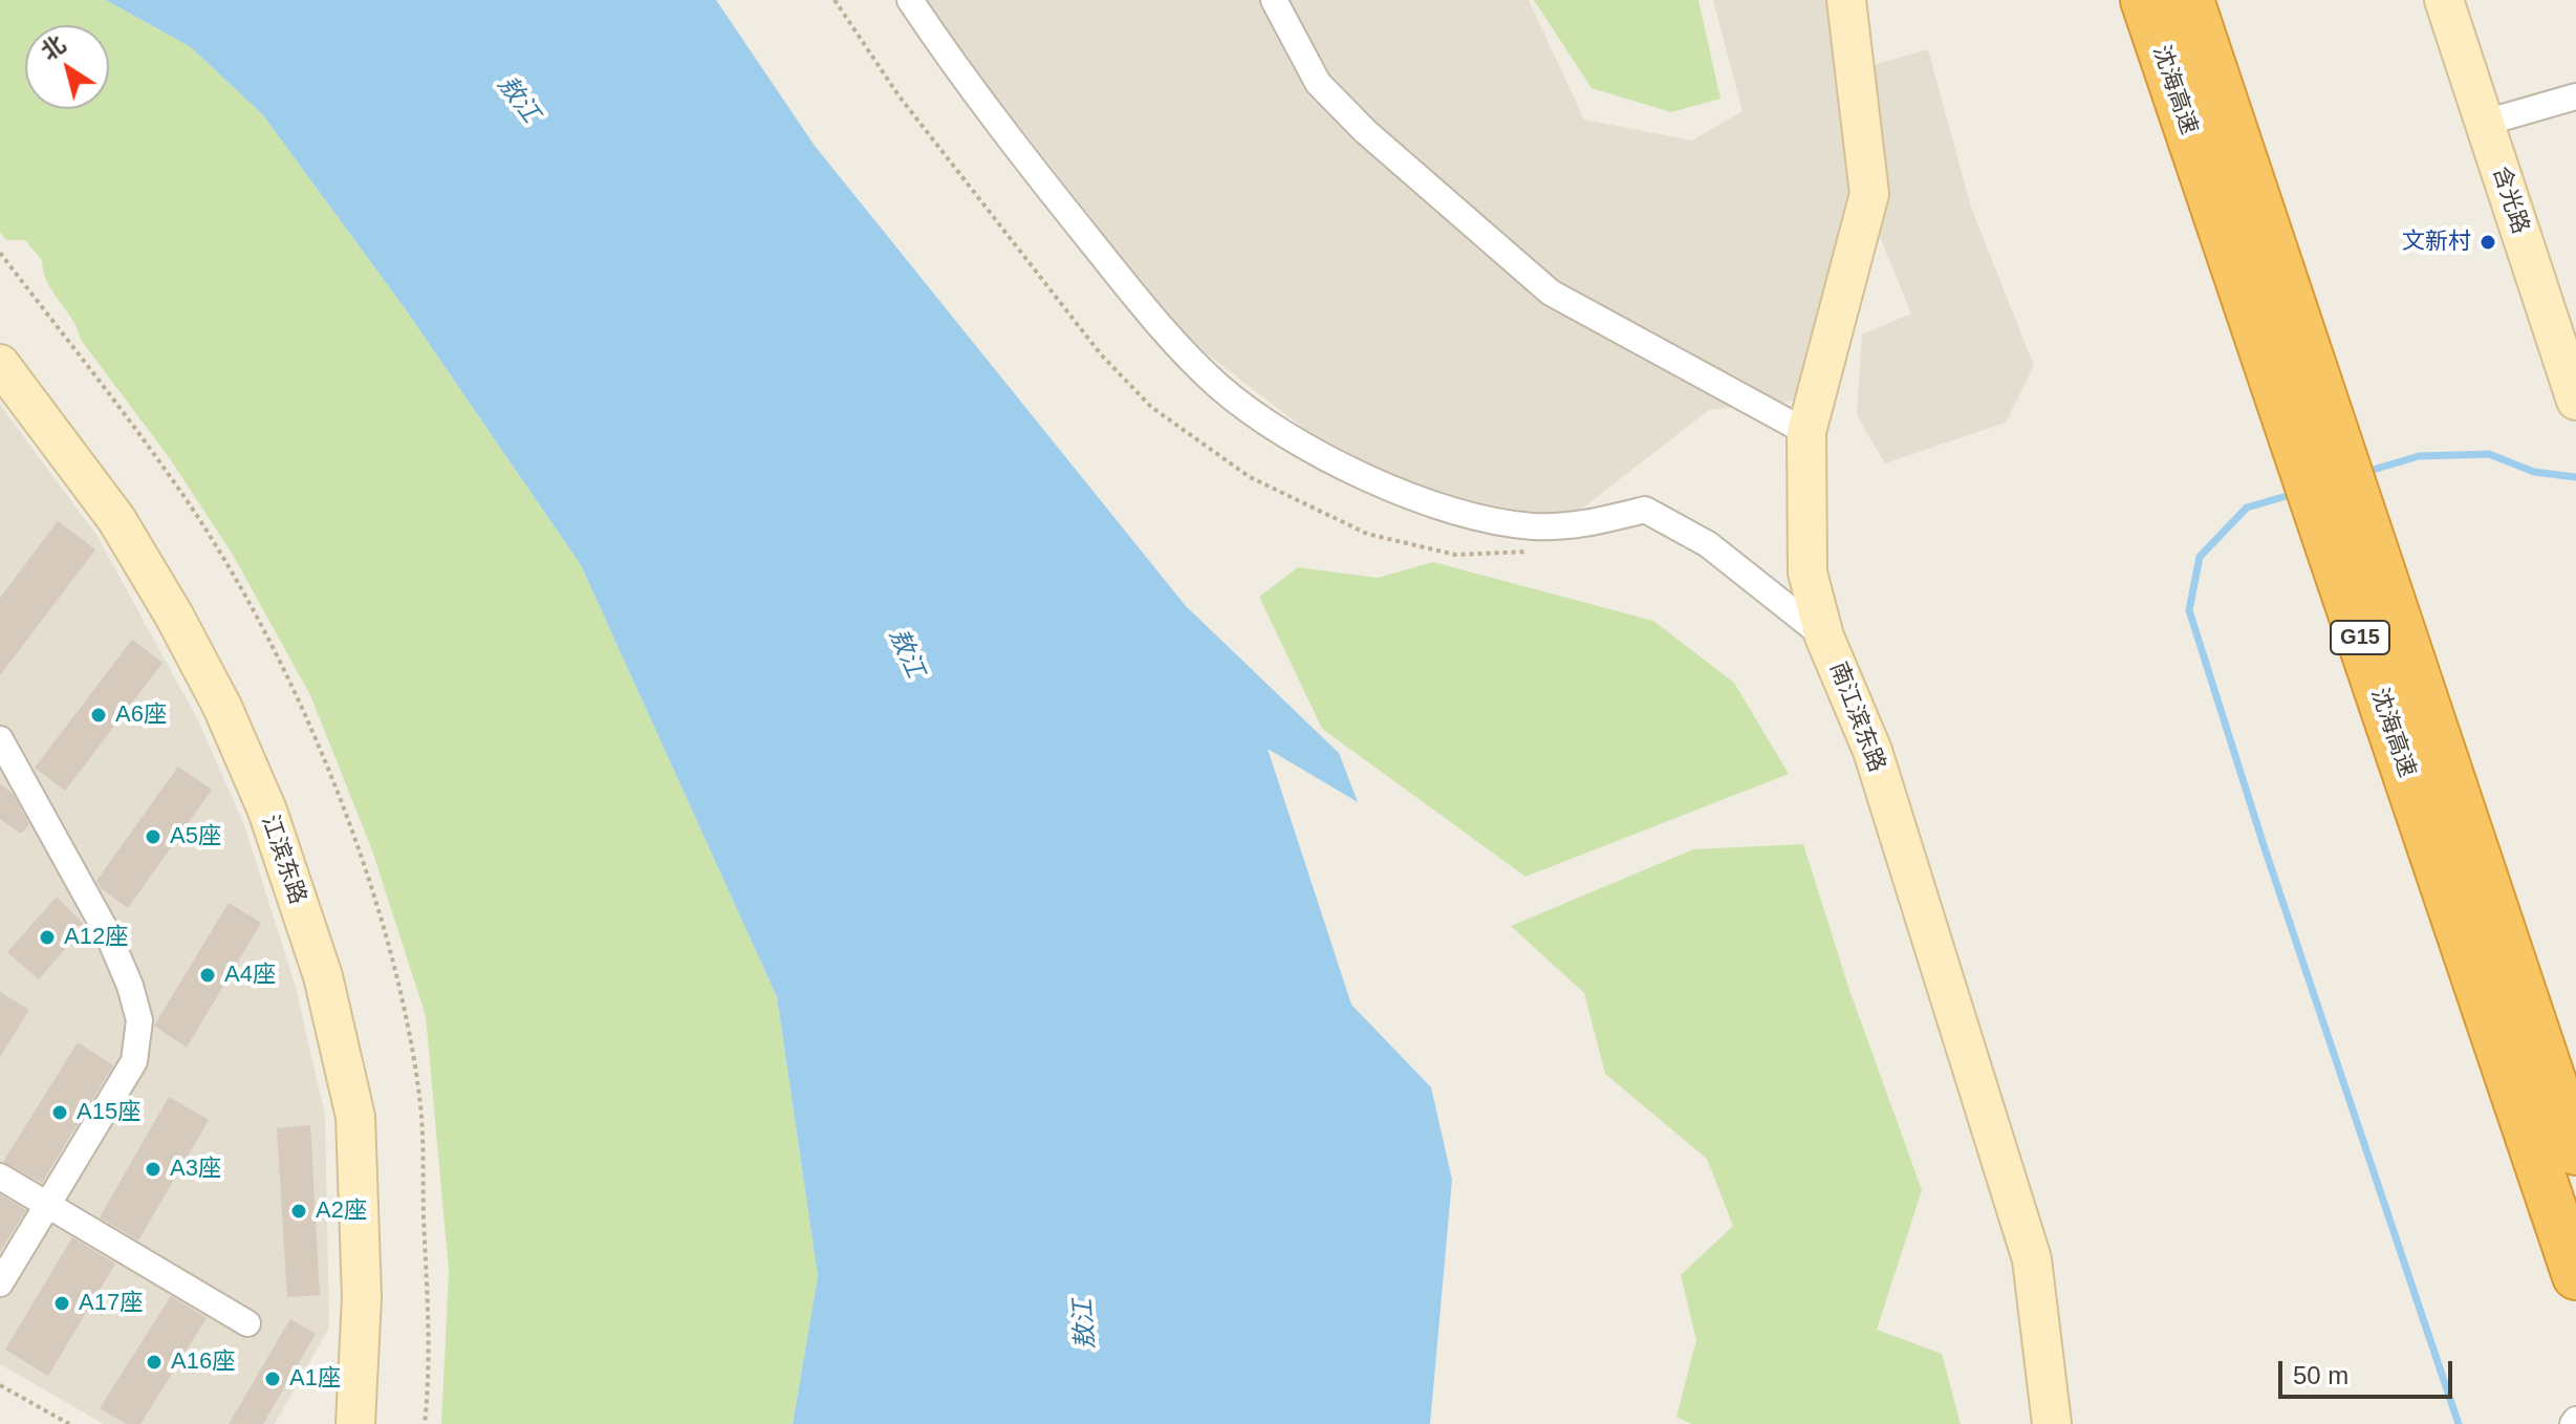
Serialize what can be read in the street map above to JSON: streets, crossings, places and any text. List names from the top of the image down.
{
  "streets": {
    "highway": ["沈海高速", "G15"],
    "main road": ["含光路", "南江滨东路", "江滨东路"]
  },
  "water": ["敖江"],
  "places": [
    "文新村",
    "A6座",
    "A5座",
    "A12座",
    "A4座",
    "A15座",
    "A3座",
    "A2座",
    "A17座",
    "A16座",
    "A1座"
  ],
  "scale_bar": "50 m",
  "north": "top left"
}
